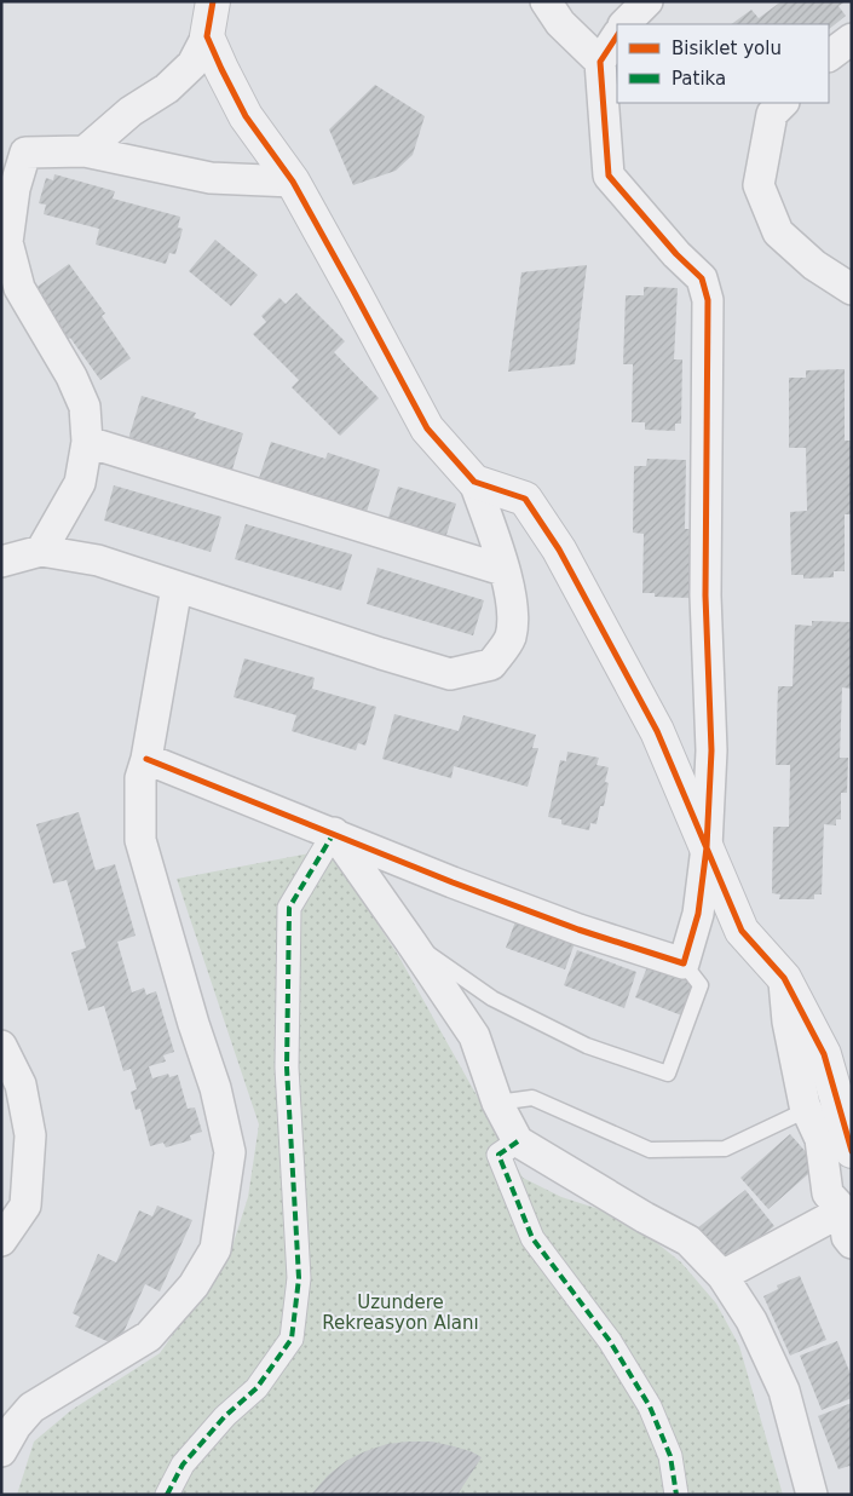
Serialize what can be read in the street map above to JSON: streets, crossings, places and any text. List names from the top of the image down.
{
  "parks": ["Uzundere Rekreasyon Alanı"],
  "legend": ["Bisiklet yolu", "Patika"]
}
